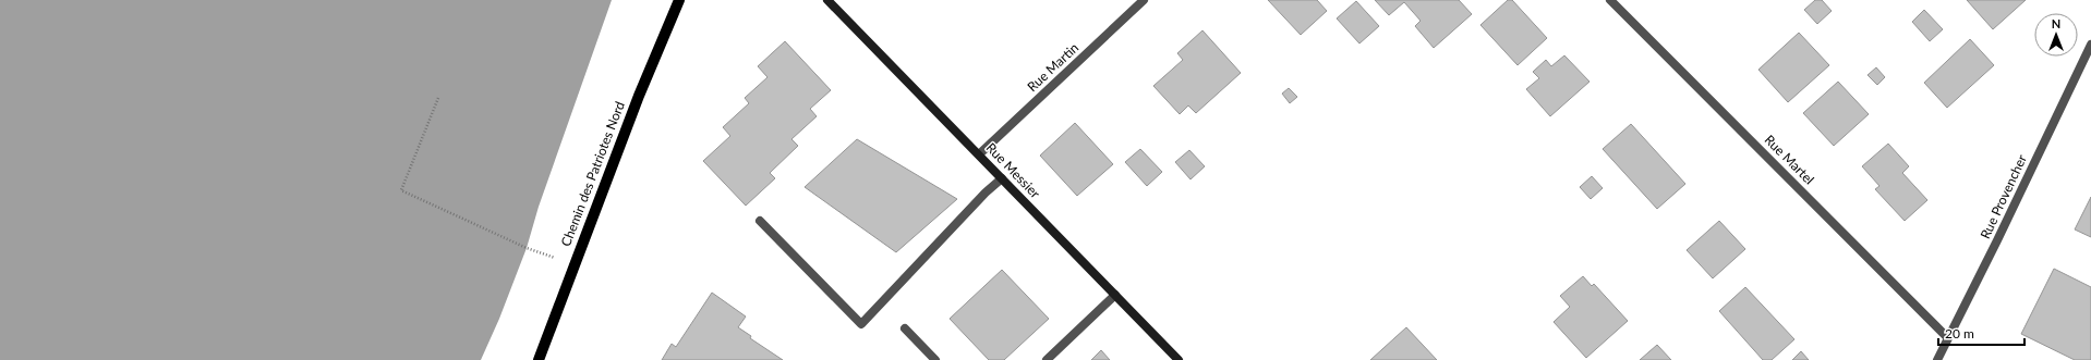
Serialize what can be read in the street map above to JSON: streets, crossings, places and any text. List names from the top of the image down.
{
  "streets": {
    "main road": ["Chemin des Patriotes Nord"],
    "street": [
      "Rue Martin",
      "Rue Martel",
      "Rue Messier",
      "Rue Provencher"
    ]
  },
  "crossings": [
    ["Rue Martin", "Rue Messier"],
    ["Rue Martel", "Rue Provencher"]
  ],
  "scale_bar": "20 m",
  "north": "top"
}
